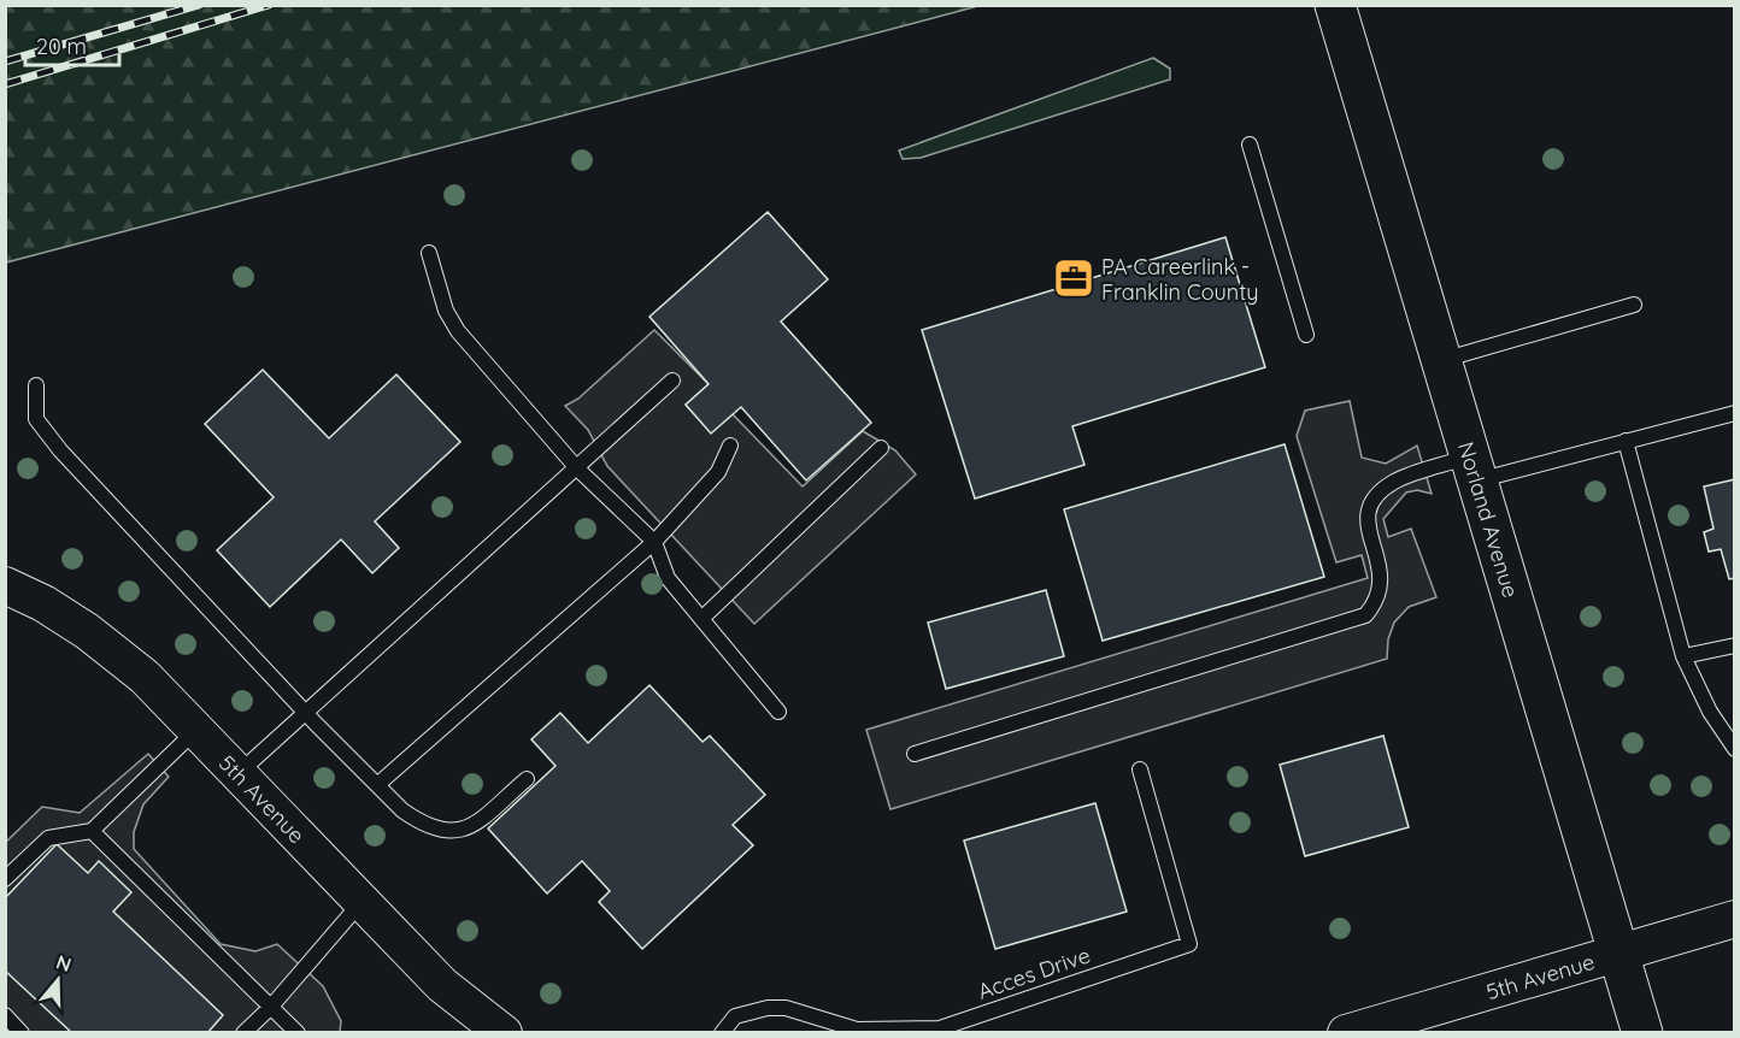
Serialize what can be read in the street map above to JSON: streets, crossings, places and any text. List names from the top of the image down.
{
  "streets": {
    "main road": ["Norland Avenue"],
    "street": ["5th Avenue"],
    "lane": ["Acces Drive"]
  },
  "crossings": [
    ["Norland Avenue", "5th Avenue"]
  ],
  "places": {
    "office": ["PA Careerlink - Franklin County"]
  },
  "scale_bar": "20 m",
  "north": "top"
}
